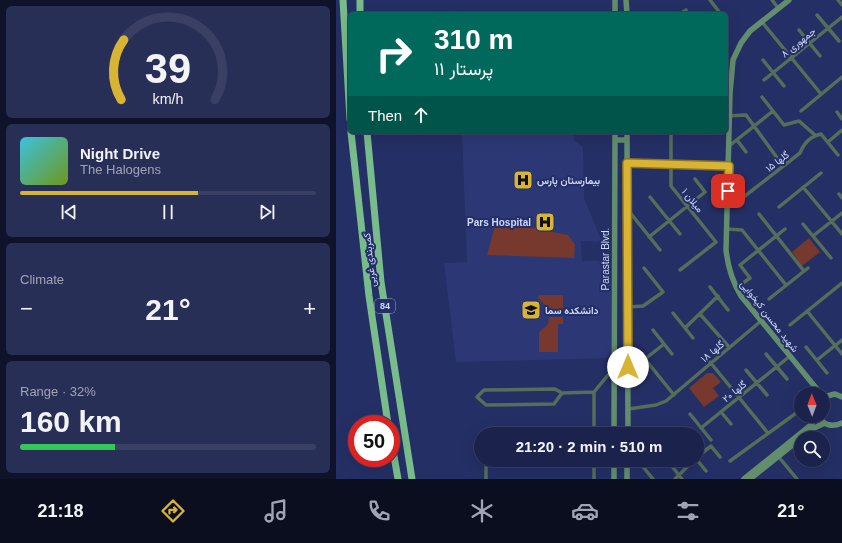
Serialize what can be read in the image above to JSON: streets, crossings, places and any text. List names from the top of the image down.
{
  "streets": {
    "highway": ["کمربندی غربی", "84"],
    "street": [
      "جمهوری ۸",
      "گلها ۱۵",
      "میلان ۱",
      "Parastar Blvd.",
      "شهید محسن کیخوایی",
      "گلها ۱۸",
      "گلها ۲۰"
    ]
  },
  "crossings": [
    ["شهید محسن کیخوایی", "گلها ۱۸"],
    ["شهید محسن کیخوایی", "گلها ۲۰"]
  ],
  "places": {
    "hospital": ["بیمارستان پارس", "Pars Hospital"],
    "school or university": ["دانشکده سما"]
  },
  "north": "top",
  "page": {
    "turn": ["310 m", "پرستار ۱۱"],
    "then": "Then",
    "song": ["Night Drive", "The Halogens"],
    "tile": [
      "Climate",
      ["Range · 32%", "160 km"]
    ],
    "heat": ["−", "21°", "+"],
    "limit": "50",
    "trip": "21:20 · 2 min · 510 m",
    "tabs": ["21:18", "21°"],
    "gauge": ["39", "km/h"]
  }
}
